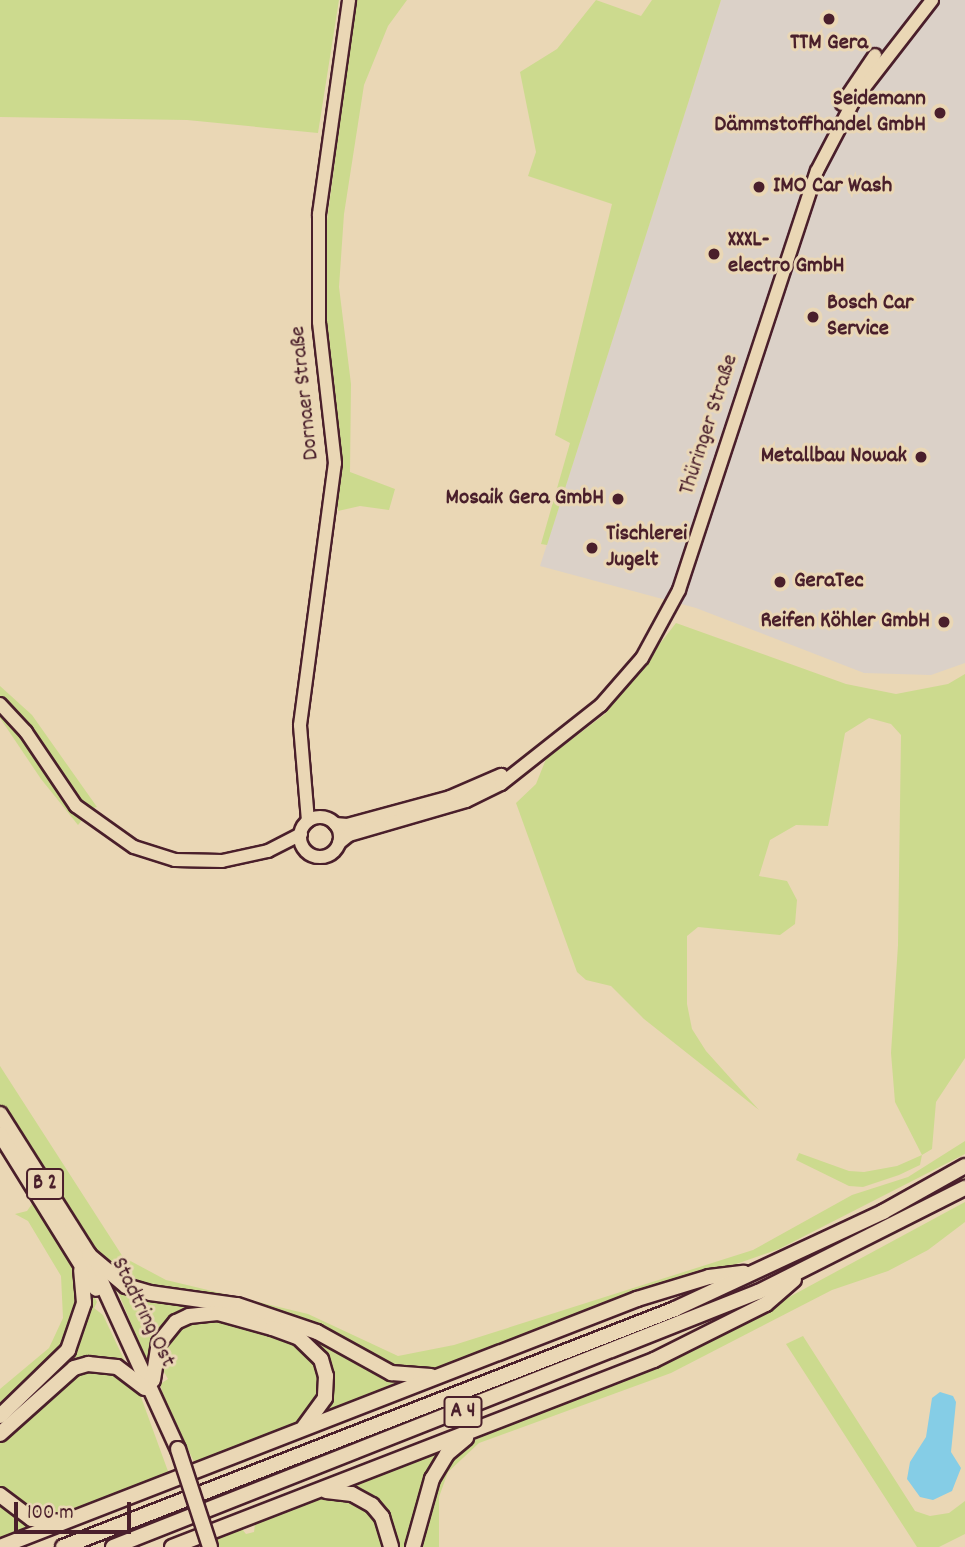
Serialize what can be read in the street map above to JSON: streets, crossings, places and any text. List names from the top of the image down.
{
  "streets": {
    "highway": ["B 2", "Stadtring Ost", "A 4"],
    "main road": ["Dornaer Straße", "Thüringer Straße"]
  },
  "crossings": [
    ["Dornaer Straße", "Thüringer Straße"],
    ["B 2", "Stadtring Ost"]
  ],
  "places": [
    "TTM Gera",
    "Seidemann Dämmstoffhandel GmbH",
    "IMO Car Wash",
    "XXXL- electro GmbH",
    "Bosch Car Service",
    "Metallbau Nowak",
    "Mosaik Gera GmbH",
    "Tischlerei Jugelt",
    "GeraTec",
    "Reifen Köhler GmbH"
  ],
  "scale_bar": "100 m"
}
